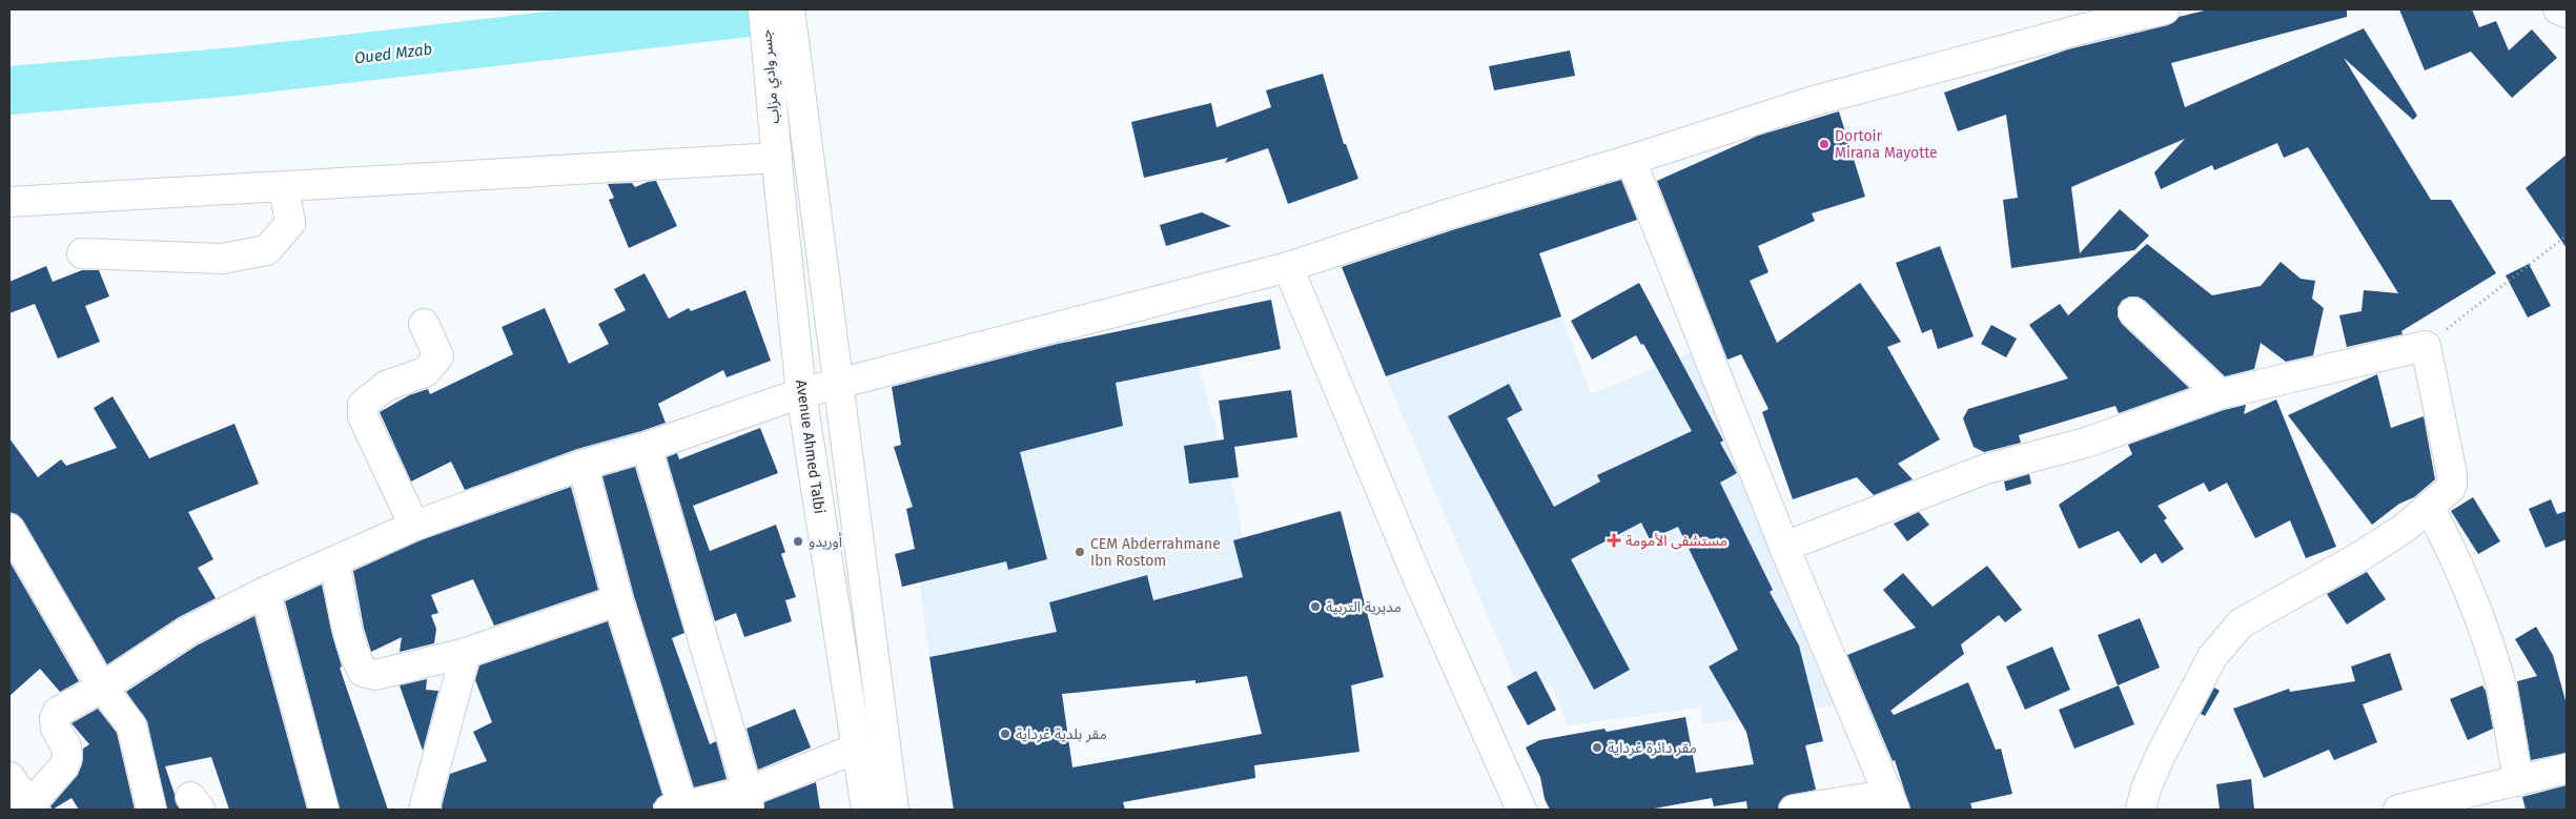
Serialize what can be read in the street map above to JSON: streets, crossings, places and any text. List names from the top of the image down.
{
  "streets": {
    "street": ["جسر وادي مزاب", "Avenue Ahmed Talbi"]
  },
  "crossings": [
    ["جسر وادي مزاب", "Avenue Ahmed Talbi"]
  ],
  "water": ["Oued Mzab"],
  "places": {
    "other": [
      "Dortoir Mirana Mayotte",
      "أوريدو",
      "CEM Abderrahmane Ibn Rostom",
      "مديرية التربية",
      "مقر بلدية غرداية",
      "مقر دائرة غرداية"
    ],
    "health": ["مستشفى الأمومة"]
  }
}
